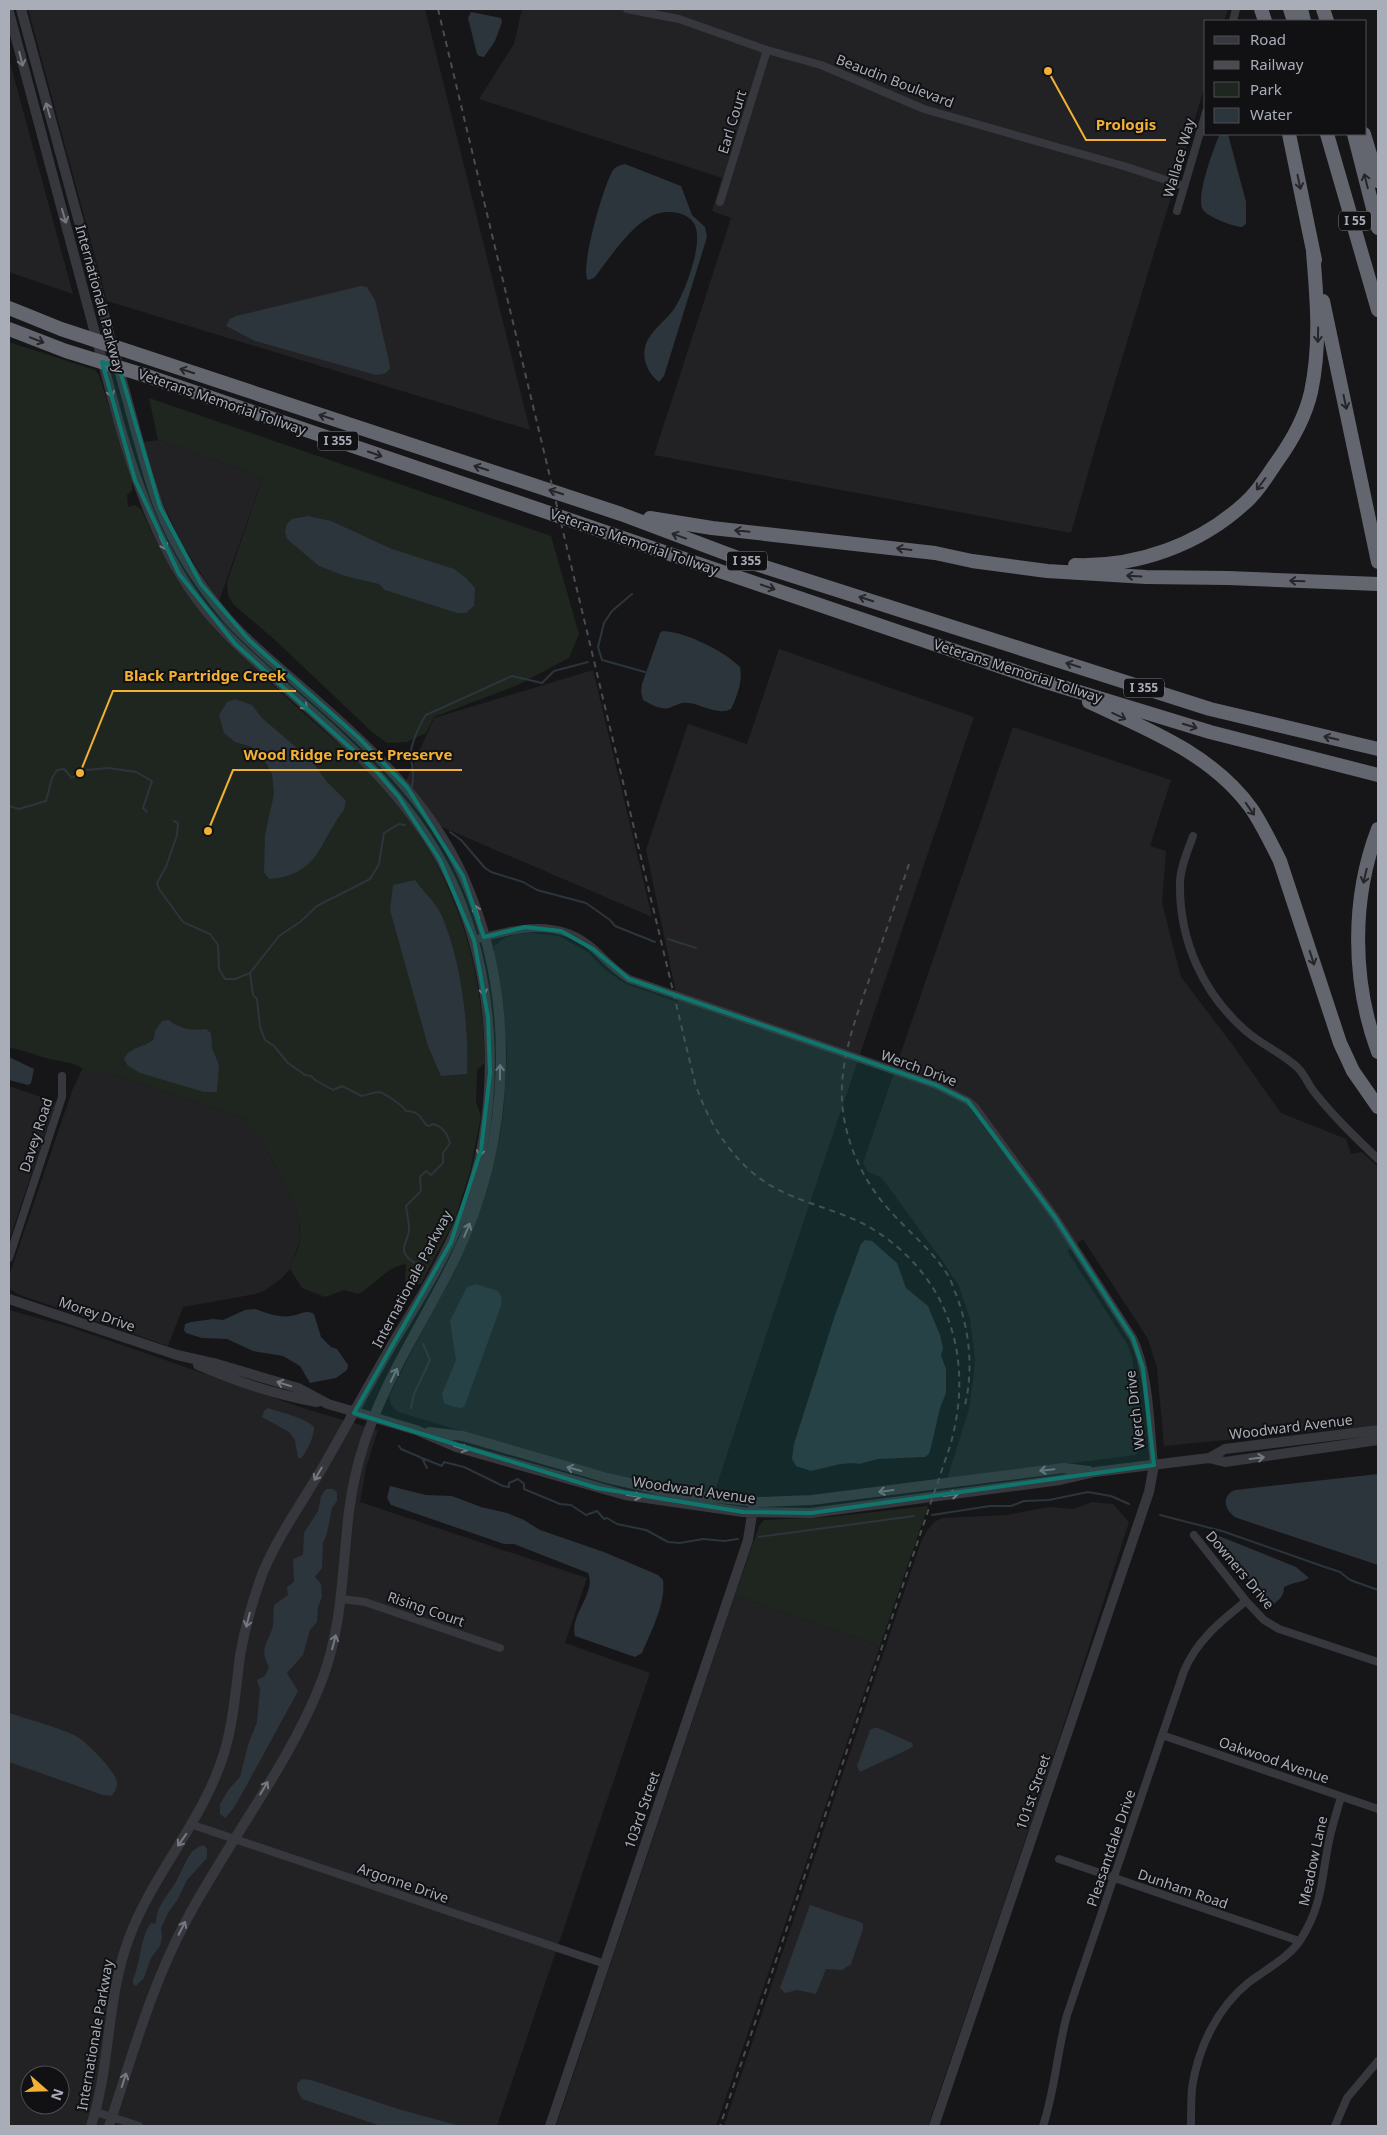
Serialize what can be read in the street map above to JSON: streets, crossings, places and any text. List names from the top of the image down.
{
  "streets": {
    "highway": ["I 55", "Veterans Memorial Tollway", "I 355"],
    "street": [
      "Beaudin Boulevard",
      "Earl Court",
      "Wallace Way",
      "Internationale Parkway",
      "Werch Drive",
      "Davey Road",
      "Morey Drive",
      "Woodward Avenue",
      "Downers Drive",
      "Rising Court",
      "Oakwood Avenue",
      "101st Street",
      "103rd Street",
      "Pleasantdale Drive",
      "Meadow Lane",
      "Argonne Drive",
      "Dunham Road"
    ]
  },
  "crossings": [
    ["Beaudin Boulevard", "Earl Court"],
    ["Beaudin Boulevard", "Wallace Way"],
    ["Internationale Parkway", "Werch Drive"],
    ["Internationale Parkway", "Morey Drive"],
    ["Internationale Parkway", "Woodward Avenue"],
    ["Internationale Parkway", "Rising Court"],
    ["Internationale Parkway", "Argonne Drive"],
    ["Werch Drive", "Woodward Avenue"],
    ["Werch Drive", "101st Street"],
    ["Morey Drive", "Woodward Avenue"],
    ["Woodward Avenue", "101st Street"],
    ["Woodward Avenue", "103rd Street"],
    ["Downers Drive", "Pleasantdale Drive"],
    ["Oakwood Avenue", "Pleasantdale Drive"],
    ["Oakwood Avenue", "Meadow Lane"],
    ["103rd Street", "Argonne Drive"],
    ["Pleasantdale Drive", "Dunham Road"],
    ["Meadow Lane", "Dunham Road"]
  ],
  "places": ["Prologis", "Black Partridge Creek", "Wood Ridge Forest Preserve"],
  "legend": [
    "Road",
    "Railway",
    "Park",
    "Water"
  ],
  "north": "right"
}
